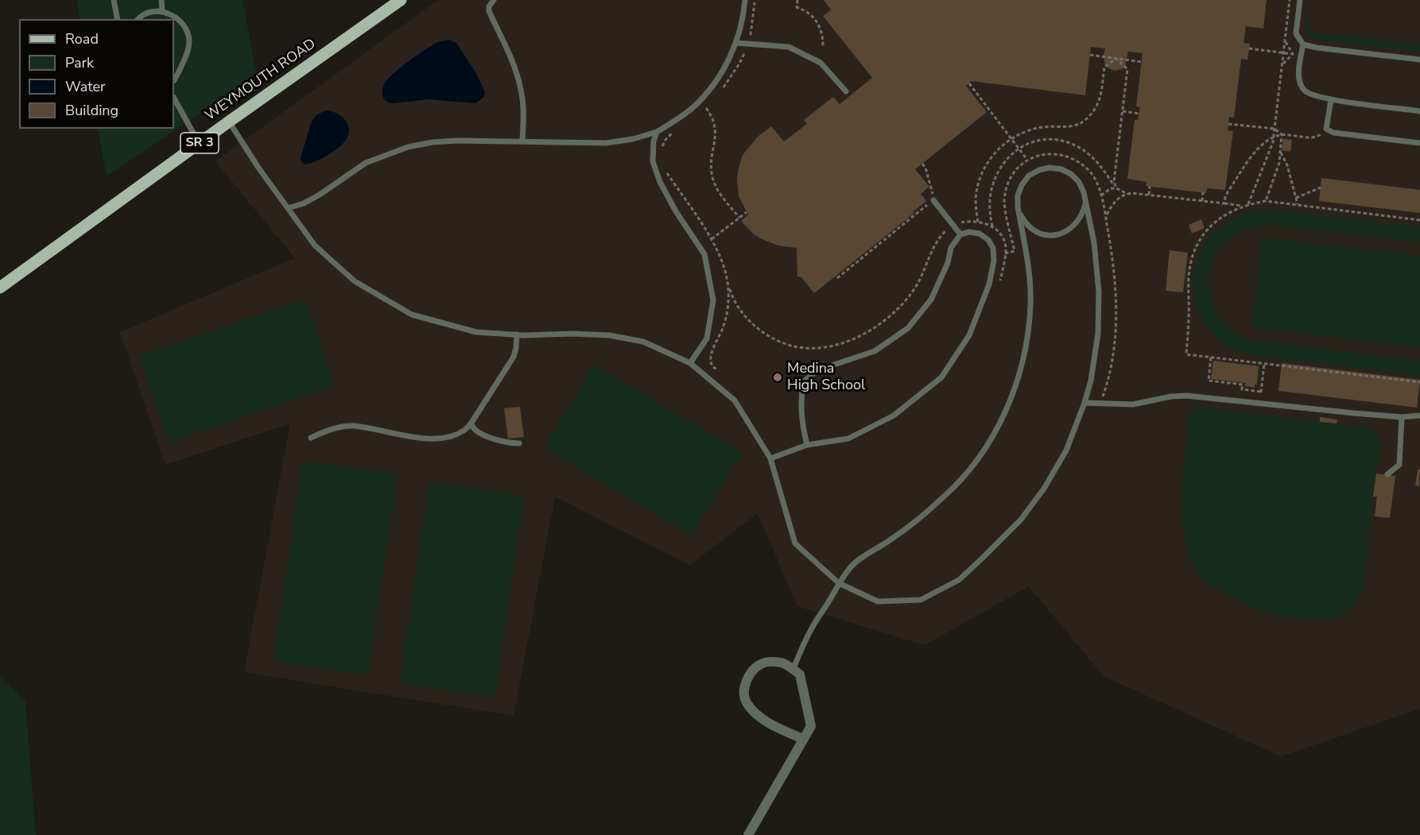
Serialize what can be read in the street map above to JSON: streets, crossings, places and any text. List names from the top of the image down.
{
  "streets": {
    "main road": ["WEYMOUTH ROAD", "SR 3"]
  },
  "places": ["Medina High School"],
  "legend": [
    "Road",
    "Park",
    "Water",
    "Building"
  ]
}
